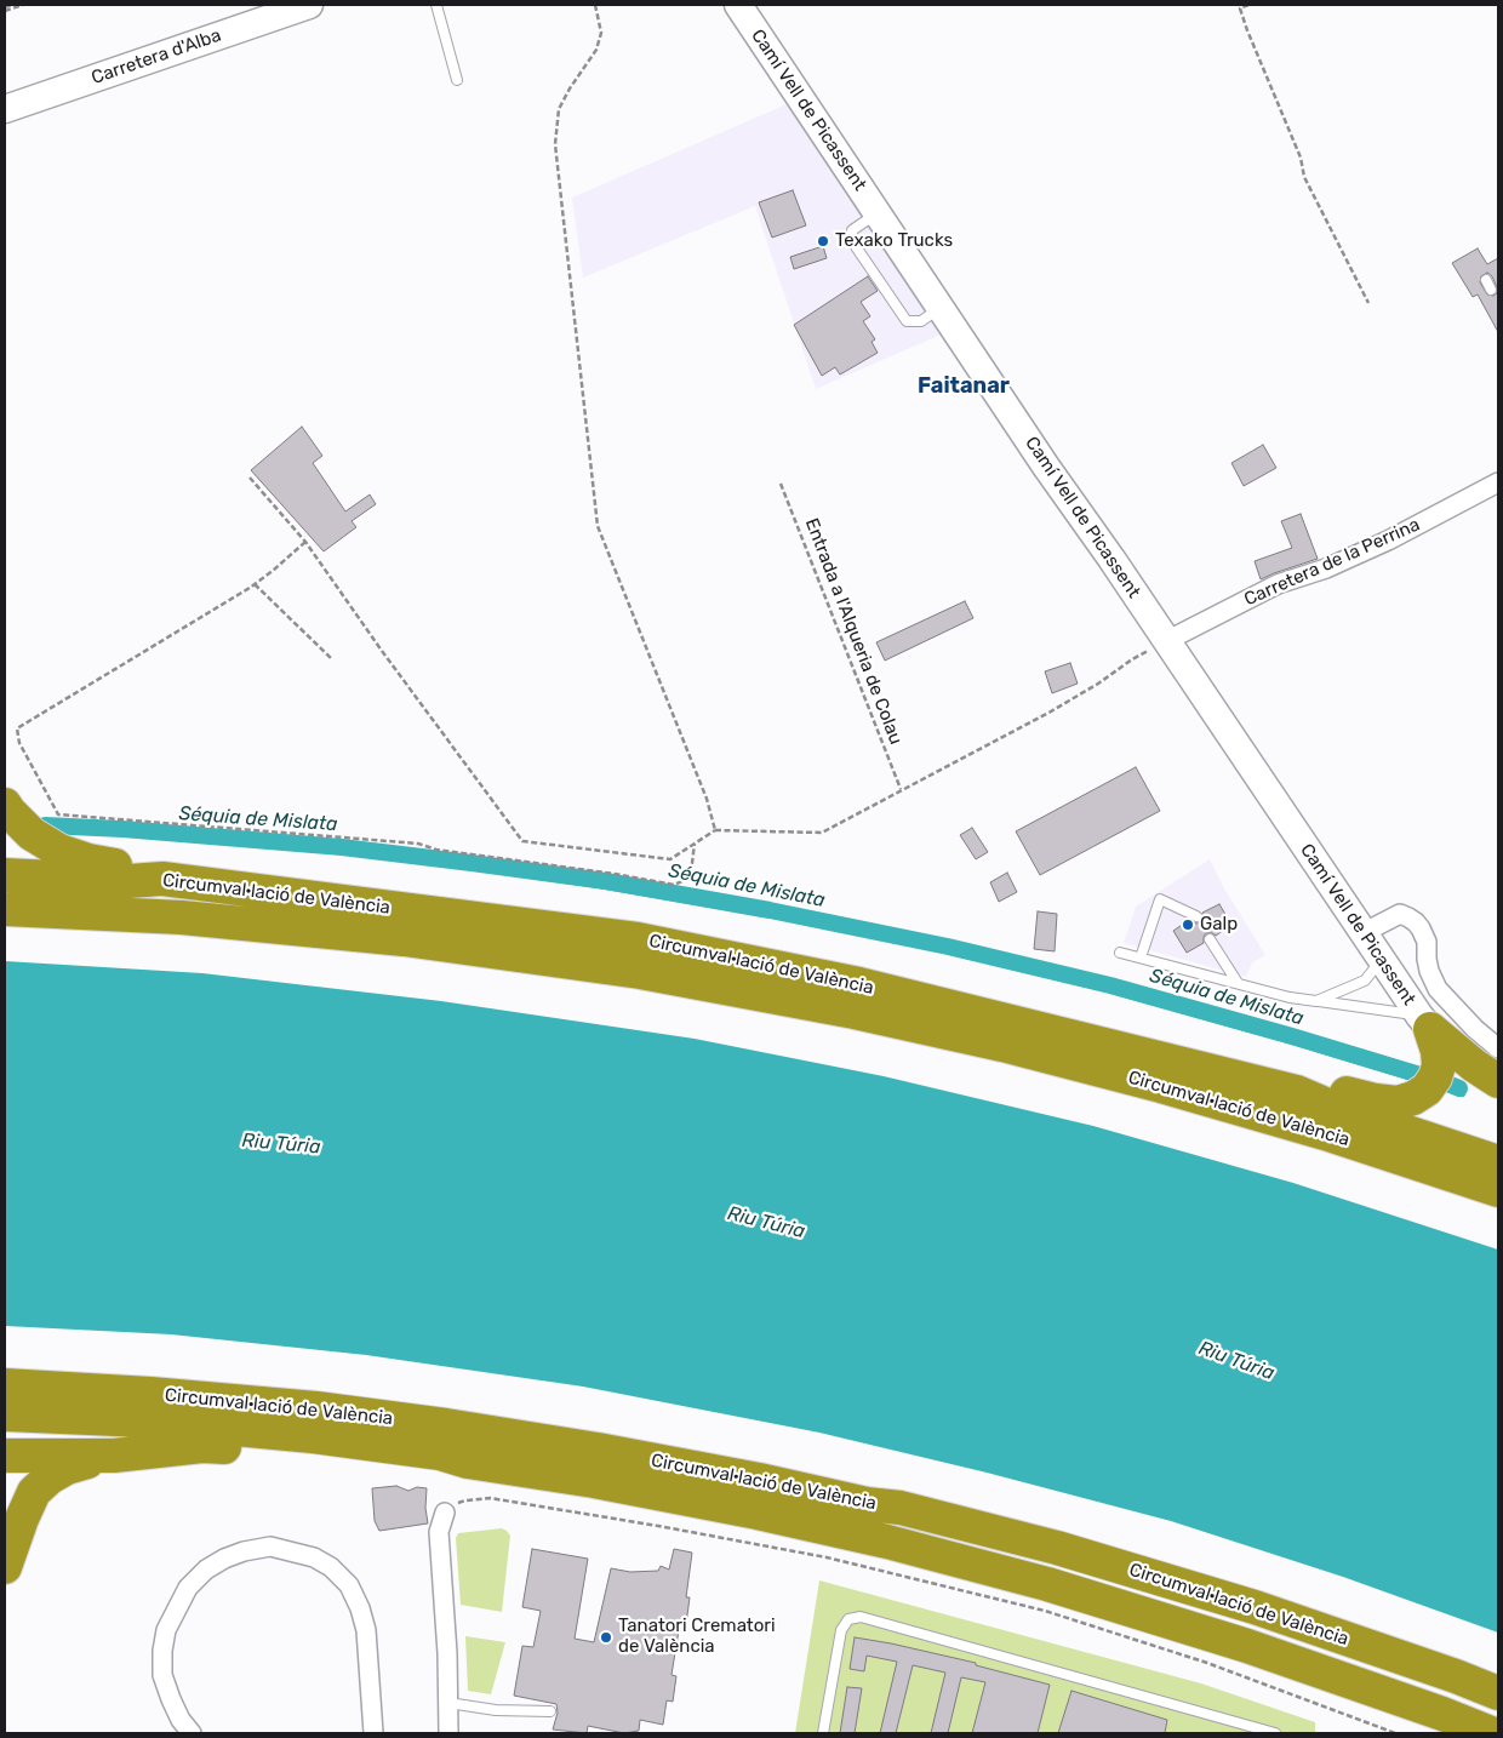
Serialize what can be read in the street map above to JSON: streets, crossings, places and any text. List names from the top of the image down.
{
  "streets": {
    "highway": ["Circumval·lació de València"],
    "street": ["Carretera d'Alba", "Camí Vell de Picassent", "Carretera de la Perrina"],
    "path": ["Entrada a l'Alqueria de Colau"]
  },
  "crossings": [
    ["Camí Vell de Picassent", "Carretera de la Perrina"]
  ],
  "districts": ["Faitanar"],
  "water": ["Séquia de Mislata", "Riu Túria"],
  "places": ["Texako Trucks", "Galp", "Tanatori Crematori de València"]
}
